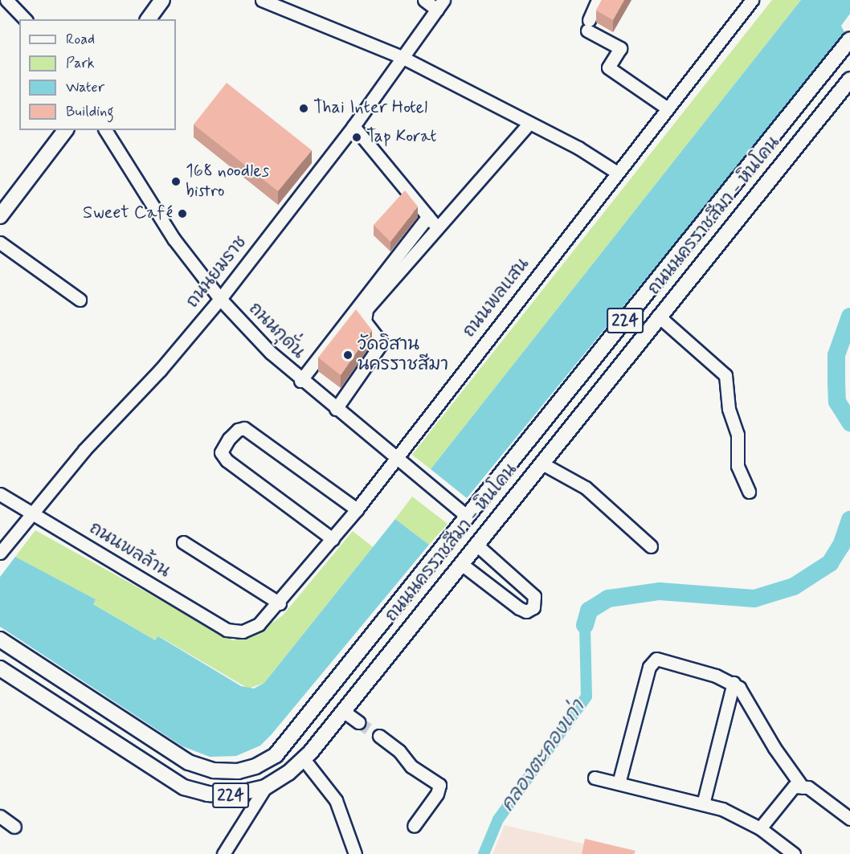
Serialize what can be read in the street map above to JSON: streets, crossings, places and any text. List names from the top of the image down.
{
  "streets": {
    "main road": ["ถนนนครราชสีมา - หินโคน", "224"],
    "street": [
      "ถนนยมราช",
      "ถนนพลแสน",
      "ถนนกุดั่น",
      "ถนนพลล้าน"
    ]
  },
  "crossings": [
    ["ถนนนครราชสีมา - หินโคน", "ถนนกุดั่น"],
    ["ถนนยมราช", "ถนนกุดั่น"],
    ["ถนนยมราช", "ถนนพลล้าน"],
    ["ถนนพลแสน", "ถนนกุดั่น"],
    ["ถนนพลแสน", "ถนนพลล้าน"]
  ],
  "water": ["คลองตะคองเก่า"],
  "places": [
    "Thai Inter Hotel",
    "Tap Korat",
    "168 noodles bistro",
    "Sweet Café",
    "วัดอิสาน นครราชสีมา"
  ],
  "legend": [
    "Road",
    "Park",
    "Water",
    "Building"
  ]
}
